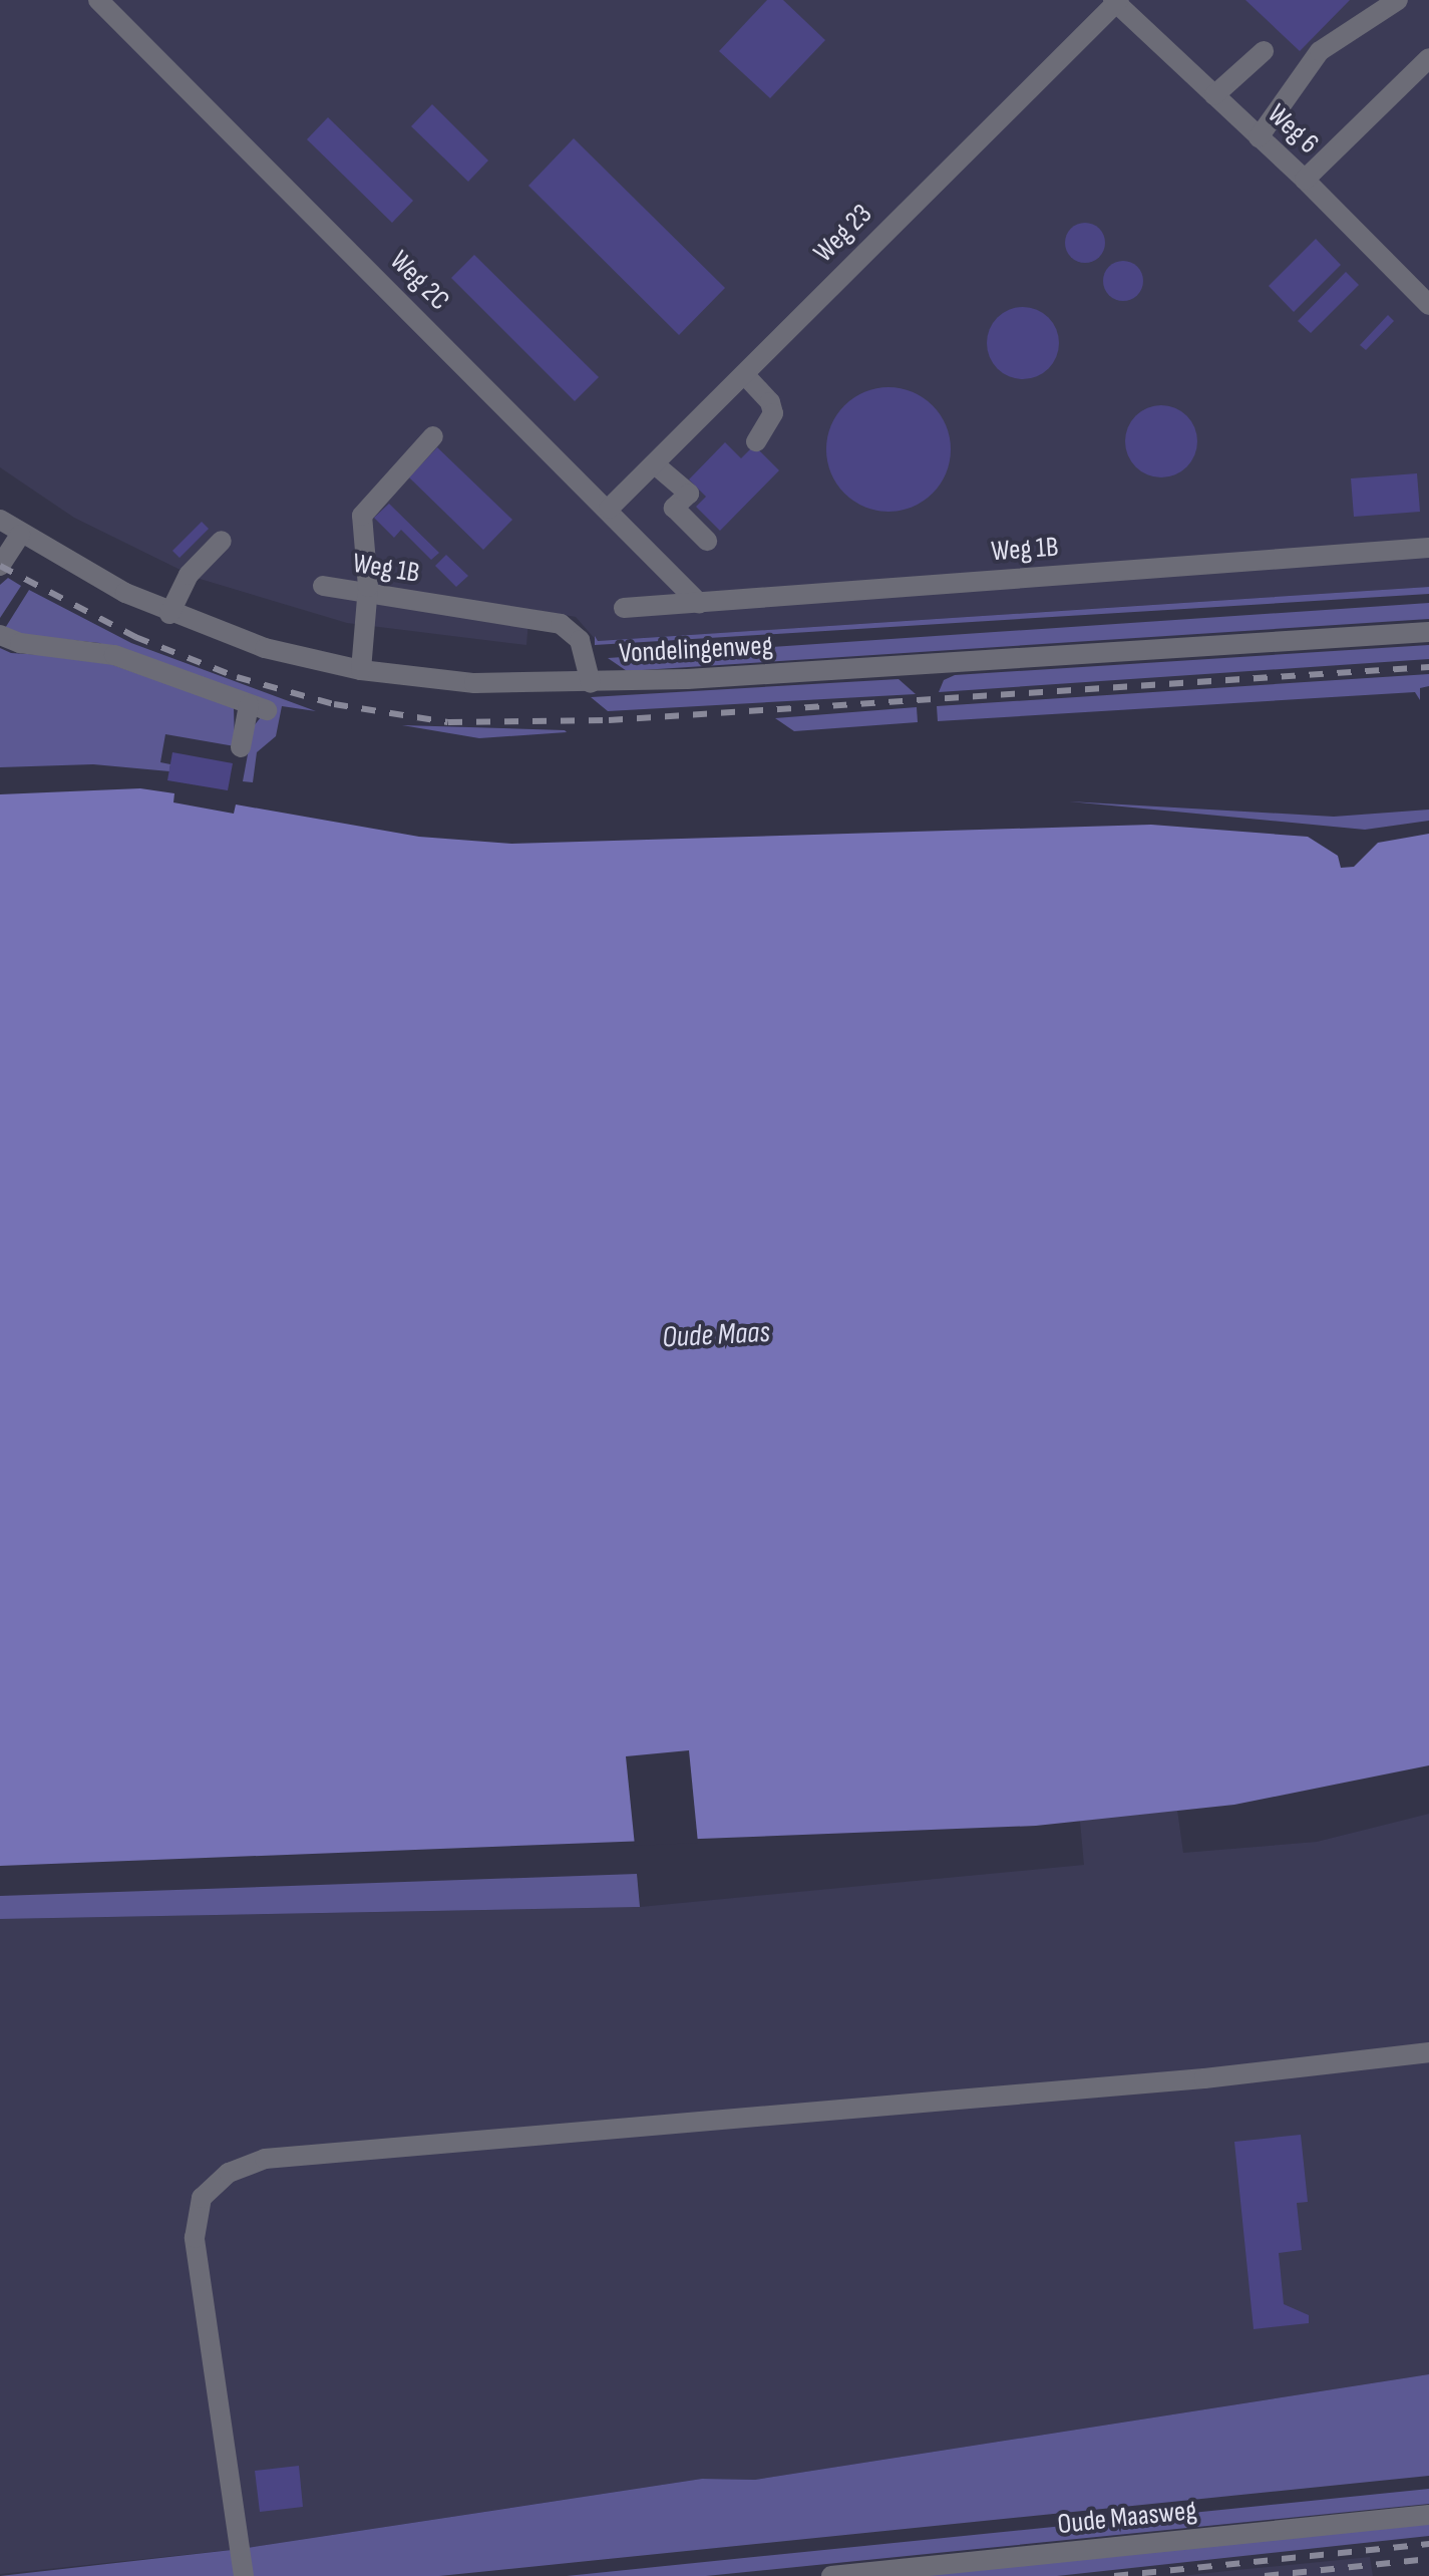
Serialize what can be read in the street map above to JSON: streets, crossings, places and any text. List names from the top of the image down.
{
  "streets": {
    "street": [
      "Weg 6",
      "Weg 23",
      "Weg 2C",
      "Weg 1B",
      "Vondelingenweg",
      "Oude Maasweg"
    ]
  },
  "crossings": [
    ["Weg 6", "Weg 23"],
    ["Weg 23", "Weg 2C"],
    ["Weg 2C", "Weg 1B"],
    ["Weg 1B", "Vondelingenweg"]
  ],
  "water": ["Oude Maas"]
}
